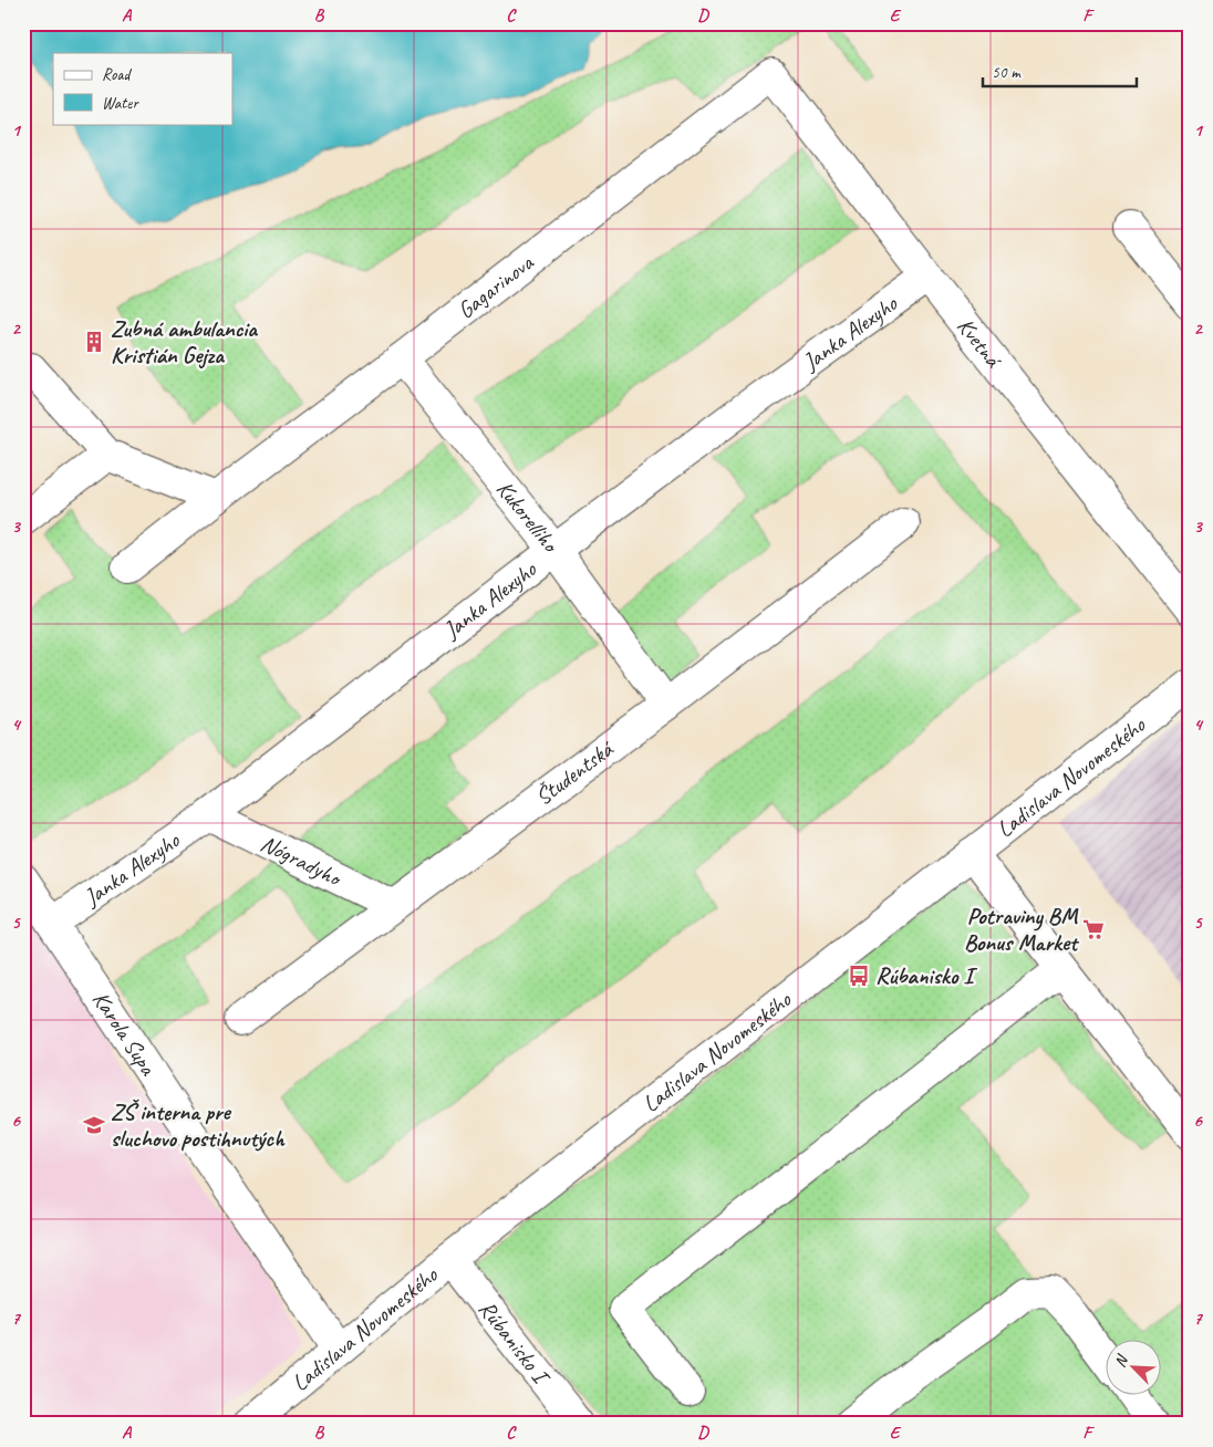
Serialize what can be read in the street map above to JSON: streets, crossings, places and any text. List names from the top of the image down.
{
  "streets": {
    "street": [
      "Gagarinova",
      "Janka Alexyho",
      "Kvetná",
      "Kukorelliho",
      "Študentská",
      "Ladislava Novomeského",
      "Nógradyho",
      "Karola Supa",
      "Rúbanisko I"
    ]
  },
  "crossings": [
    ["Gagarinova", "Kvetná"],
    ["Gagarinova", "Kukorelliho"],
    ["Janka Alexyho", "Kvetná"],
    ["Janka Alexyho", "Kukorelliho"],
    ["Janka Alexyho", "Nógradyho"],
    ["Janka Alexyho", "Karola Supa"],
    ["Kukorelliho", "Študentská"],
    ["Študentská", "Nógradyho"],
    ["Ladislava Novomeského", "Karola Supa"],
    ["Ladislava Novomeského", "Rúbanisko I"]
  ],
  "places": {
    "building": ["Zubná ambulancia Kristián Gejza"],
    "supermarket": ["Potraviny BM Bonus Market"],
    "bus stop": ["Rúbanisko I"],
    "school or university": ["ZŠ interna pre sluchovo postihnutých"]
  },
  "legend": ["Road", "Water"],
  "scale_bar": "50 m",
  "north": "top left",
  "grid": {
    "columns": [
      "A",
      "B",
      "C",
      "D",
      "E",
      "F"
    ],
    "rows": [
      "1",
      "2",
      "3",
      "4",
      "5",
      "6",
      "7"
    ]
  }
}
